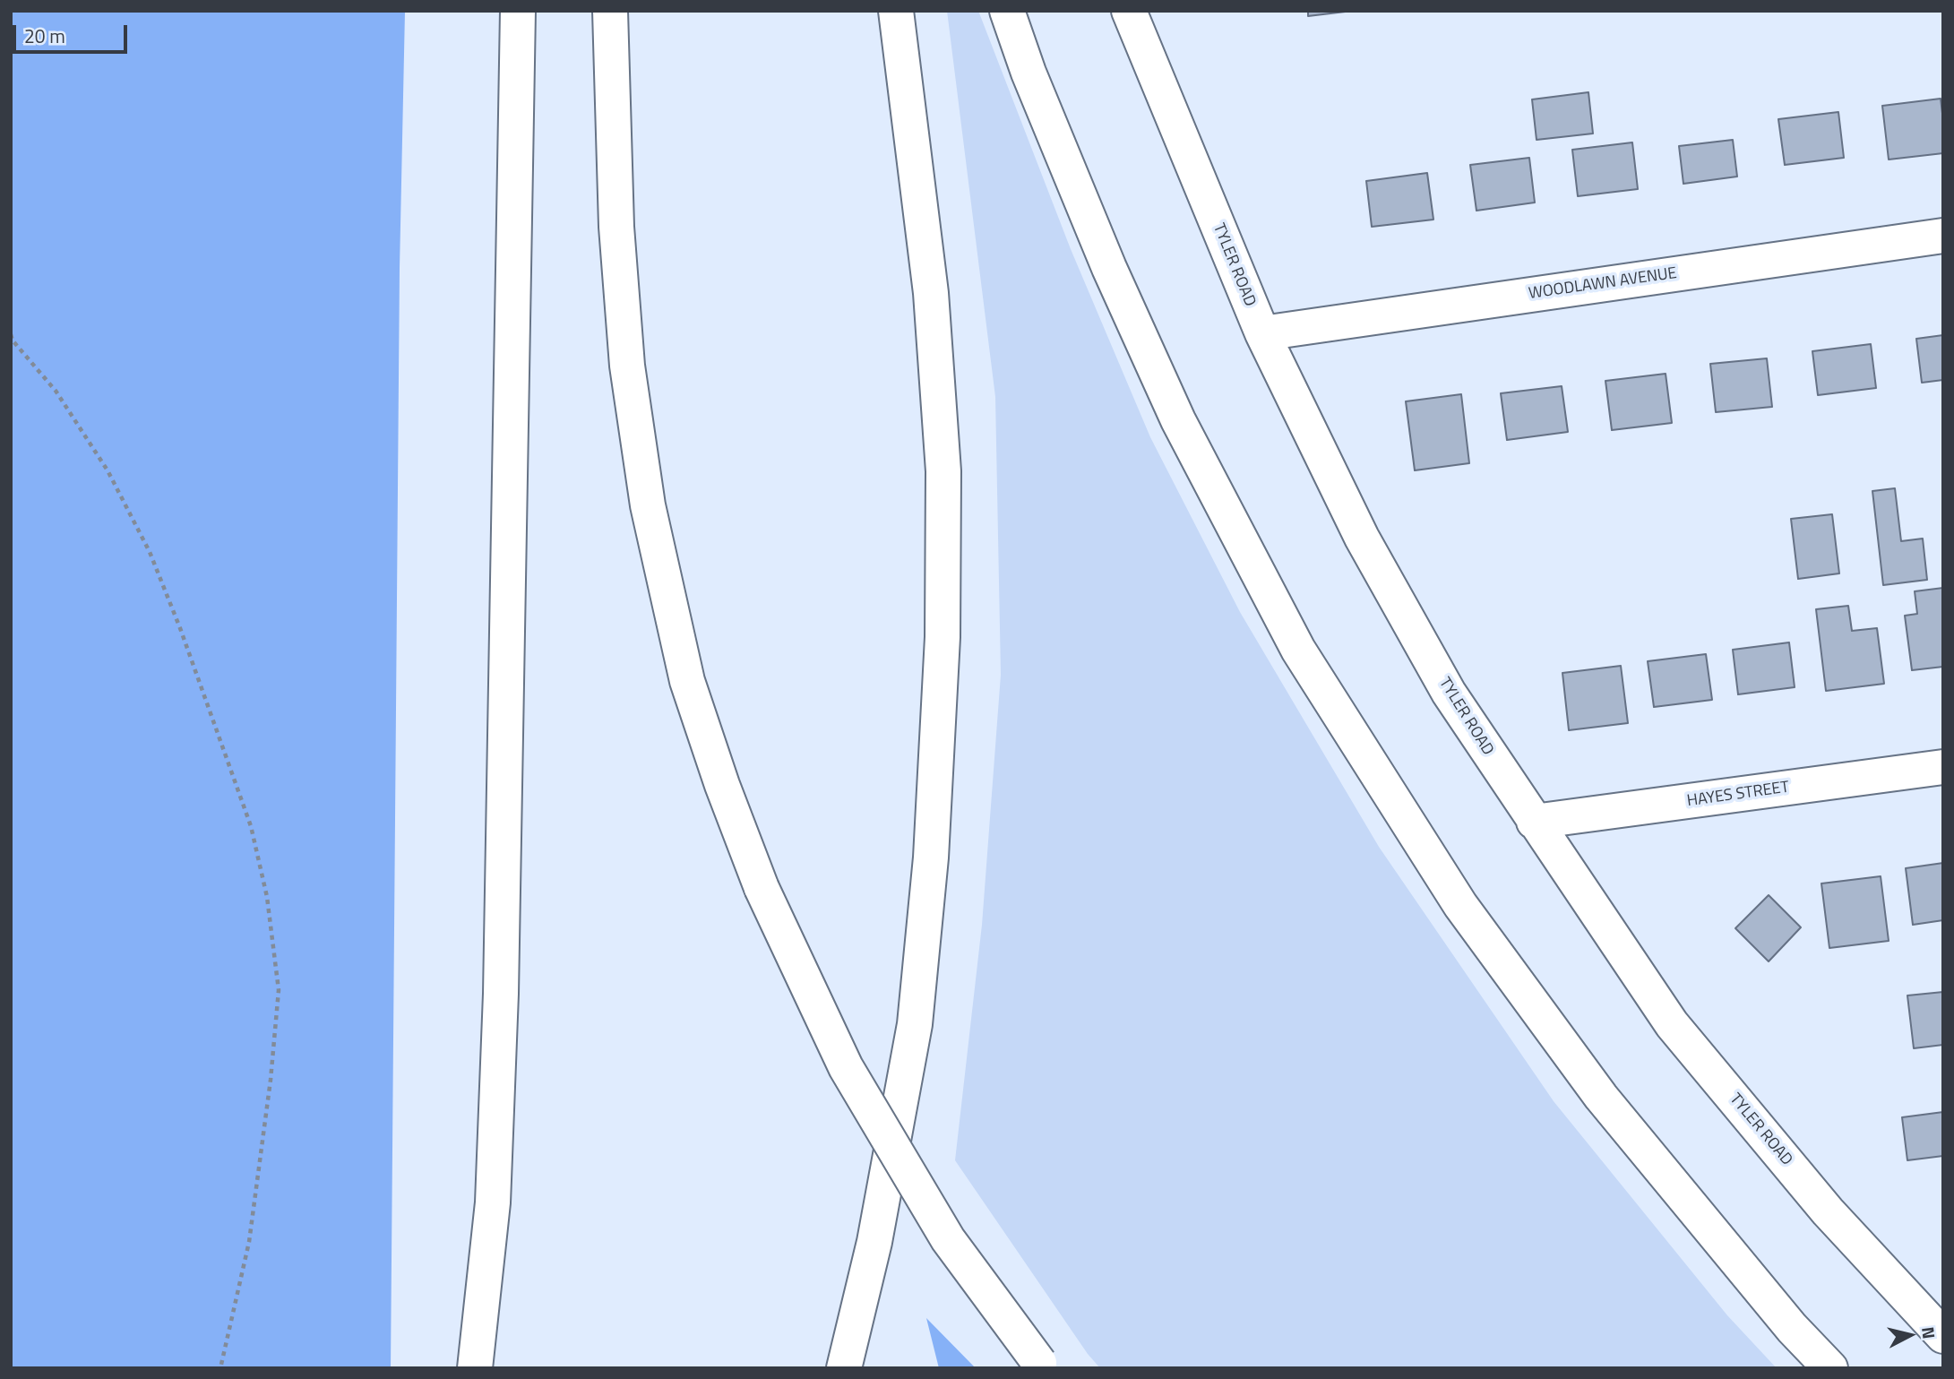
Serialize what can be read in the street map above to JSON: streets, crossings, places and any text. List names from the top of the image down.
{
  "streets": {
    "main road": ["TYLER ROAD", "WOODLAWN AVENUE", "HAYES STREET"]
  },
  "crossings": [
    ["TYLER ROAD", "WOODLAWN AVENUE"],
    ["TYLER ROAD", "HAYES STREET"]
  ],
  "scale_bar": "20 m",
  "north": "right"
}
